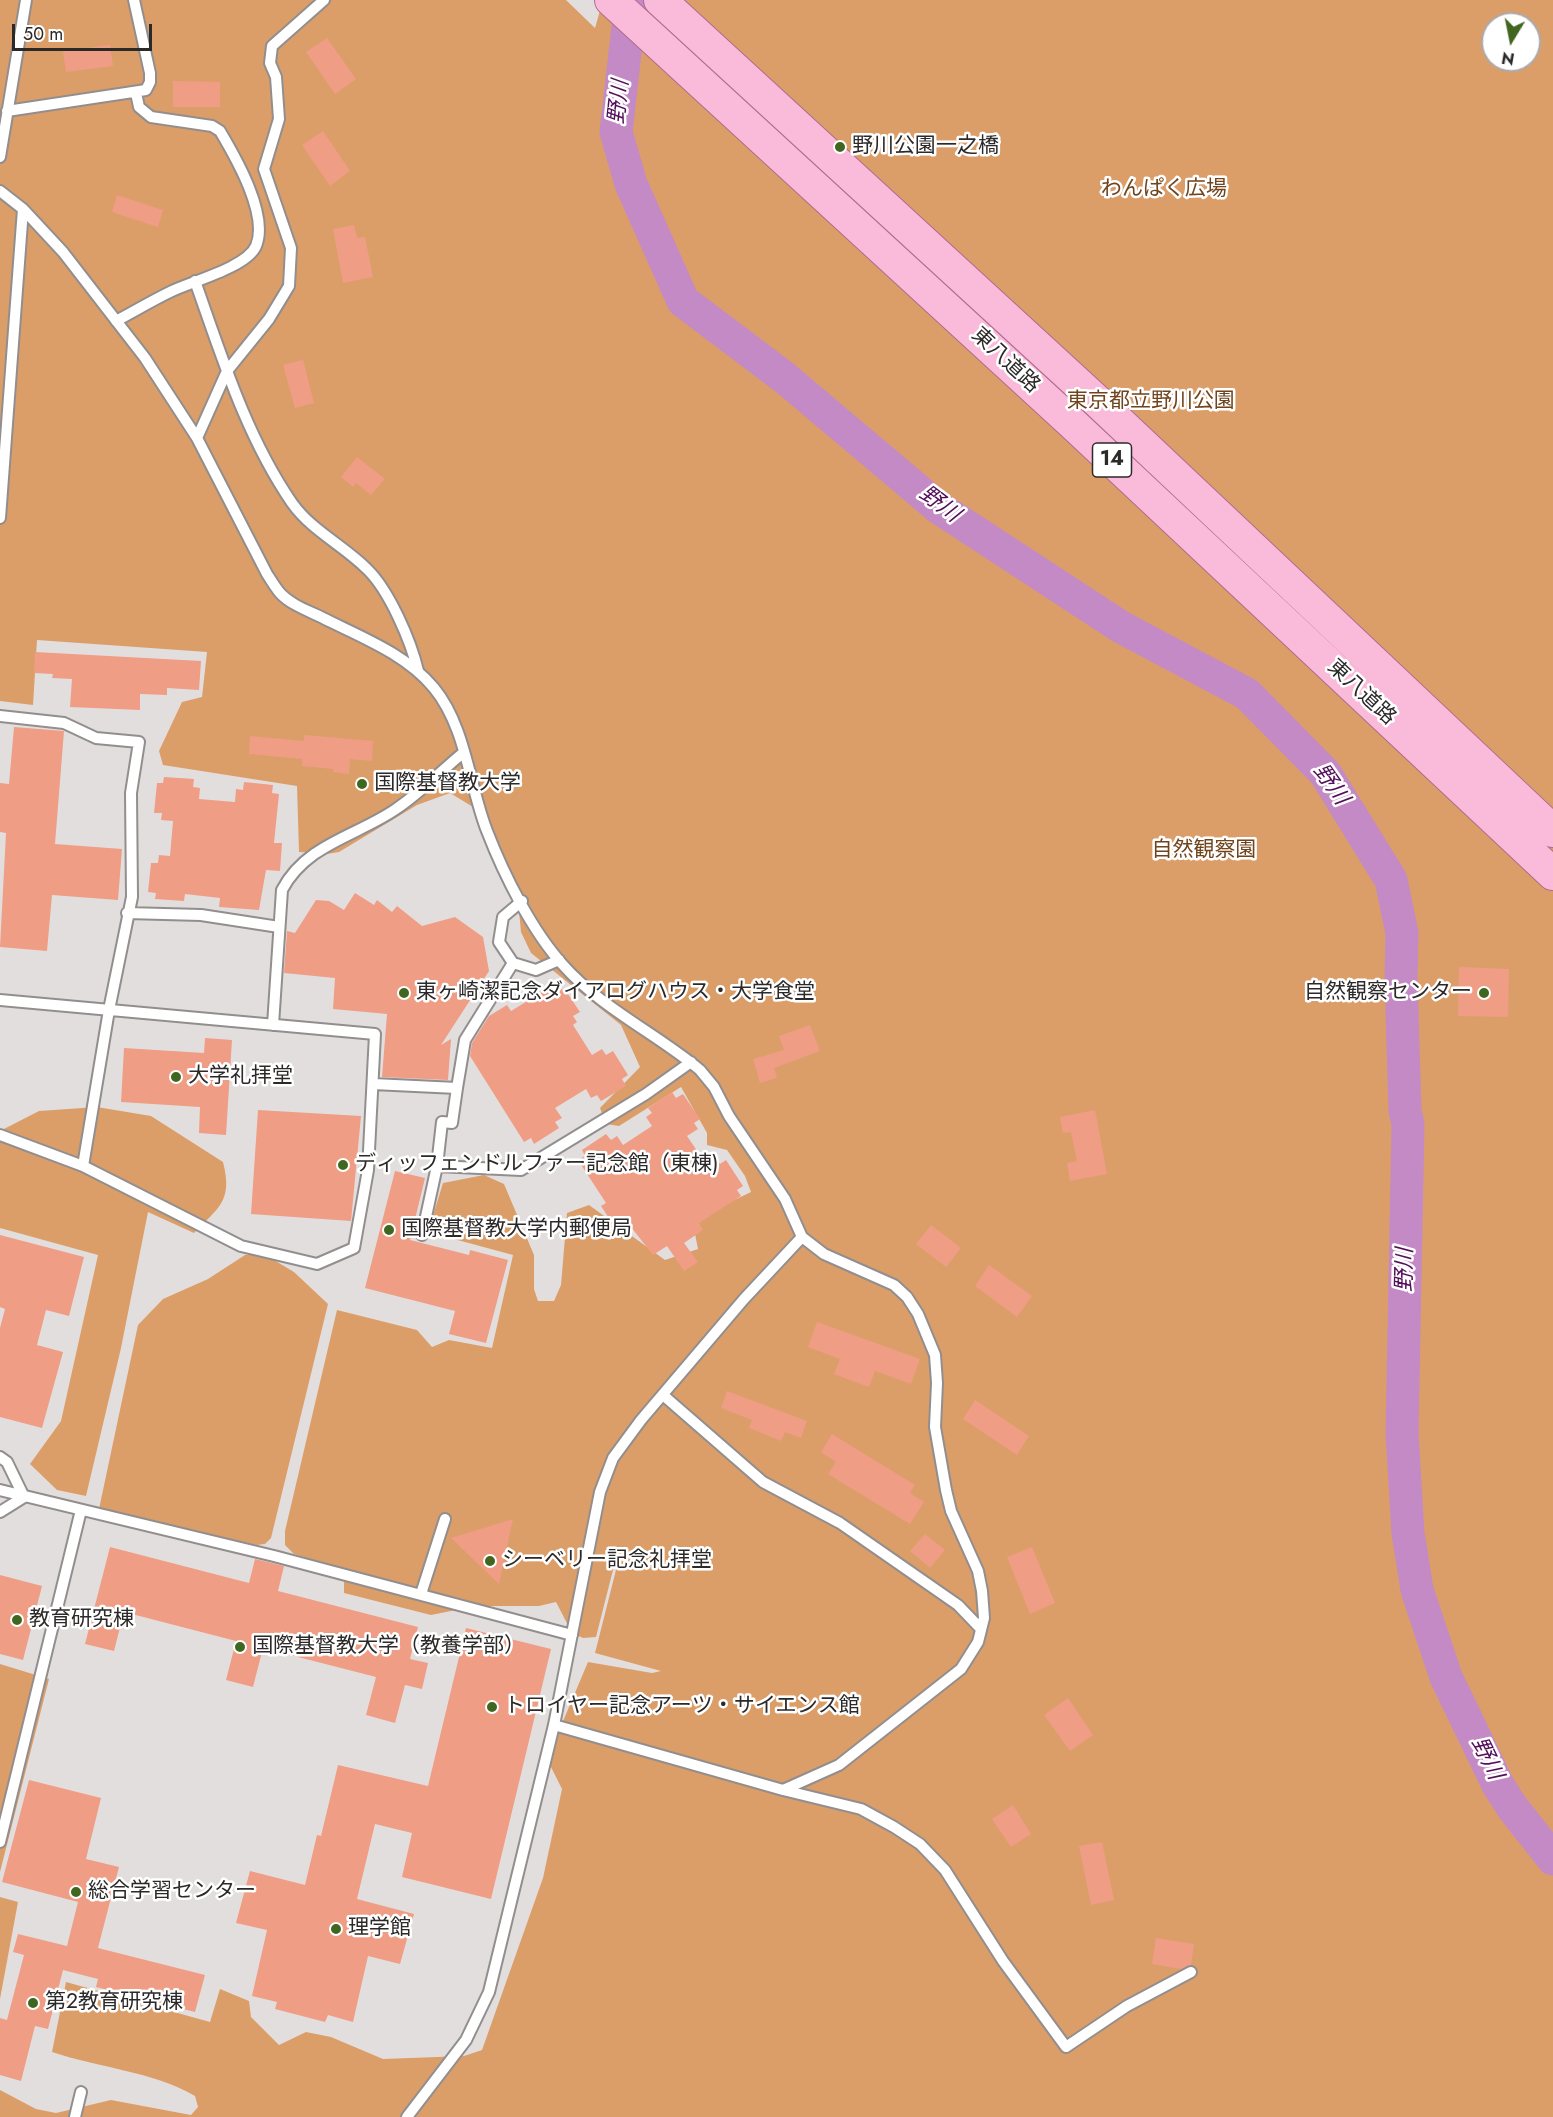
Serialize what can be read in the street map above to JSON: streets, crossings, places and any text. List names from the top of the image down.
{
  "streets": {
    "main road": ["東八道路", "14"]
  },
  "water": ["野川"],
  "parks": ["わんぱく広場", "東京都立野川公園", "自然観察園"],
  "places": [
    "野川公園一之橋",
    "国際基督教大学",
    "東ヶ崎潔記念ダイアログハウス・大学食堂",
    "自然観察センター",
    "大学礼拝堂",
    "ディッフェンドルファー記念館（東棟)",
    "国際基督教大学内郵便局",
    "シーベリー記念礼拝堂",
    "教育研究棟",
    "国際基督教大学（教養学部）",
    "トロイヤー記念アーツ・サイエンス館",
    "総合学習センター",
    "理学館",
    "第2教育研究棟"
  ],
  "scale_bar": "50 m",
  "north": "bottom"
}
